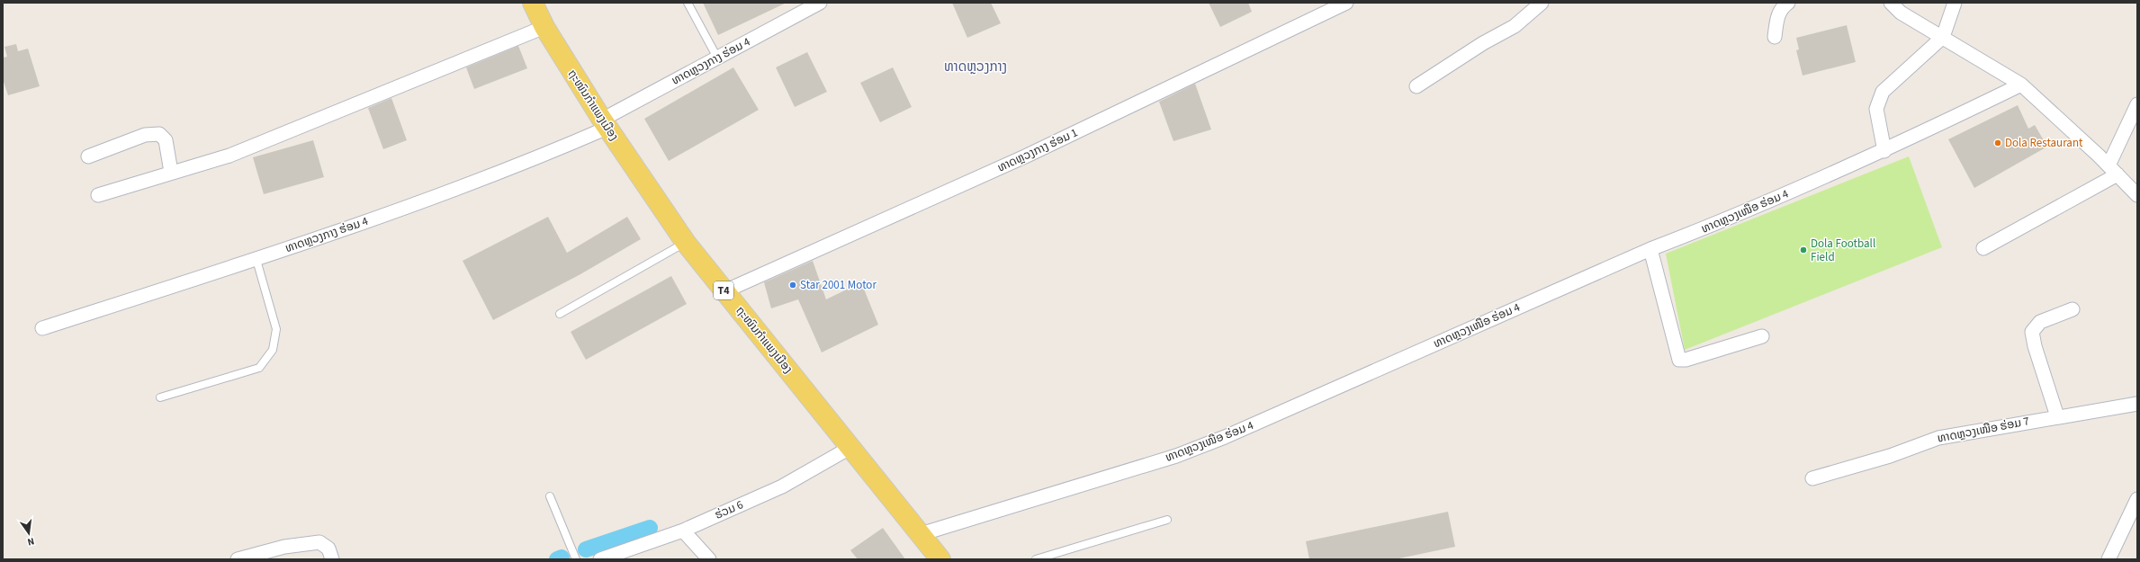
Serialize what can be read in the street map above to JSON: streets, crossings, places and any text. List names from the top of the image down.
{
  "streets": {
    "main road": ["ຖະໜົນກຳແພງເມືອງ", "T4"],
    "street": [
      "ທາດຫຼວງກາງ ຮ່ອມ 4",
      "ທາດຫຼວງກາງ ຮ່ອມ 1",
      "ທາດຫຼວງເໜືອ ຮ່ອມ 4",
      "ທາດຫຼວງເໜືອ ຮ່ອມ 7",
      "ຮ່ວມ 6"
    ]
  },
  "crossings": [
    ["ທາດຫຼວງກາງ ຮ່ອມ 4", "ຖະໜົນກຳແພງເມືອງ"],
    ["ຖະໜົນກຳແພງເມືອງ", "ທາດຫຼວງກາງ ຮ່ອມ 1"],
    ["ຖະໜົນກຳແພງເມືອງ", "ທາດຫຼວງເໜືອ ຮ່ອມ 4"],
    ["ຖະໜົນກຳແພງເມືອງ", "ຮ່ວມ 6"]
  ],
  "districts": ["ທາດຫຼວງກາງ"],
  "places": ["Dola Restaurant", "Dola Football Field", "Star 2001 Motor"],
  "north": "bottom"
}
